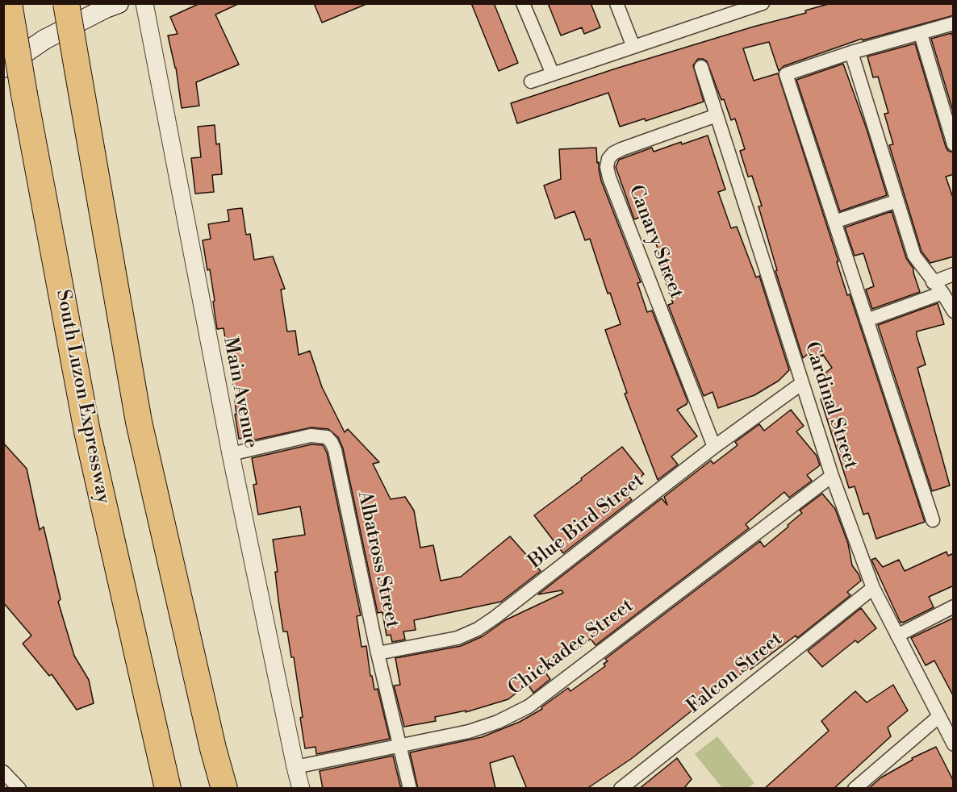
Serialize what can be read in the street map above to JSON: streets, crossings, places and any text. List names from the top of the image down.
{
  "streets": {
    "highway": ["South Luzon Expressway"],
    "street": [
      "Canary Street",
      "Main Avenue",
      "Cardinal Street",
      "Blue Bird Street",
      "Albatross Street",
      "Chickadee Street",
      "Falcon Street"
    ]
  },
  "crossings": [
    ["Canary Street", "Cardinal Street"],
    ["Canary Street", "Blue Bird Street"],
    ["Main Avenue", "Albatross Street"],
    ["Main Avenue", "Chickadee Street"],
    ["Cardinal Street", "Blue Bird Street"],
    ["Cardinal Street", "Chickadee Street"],
    ["Cardinal Street", "Falcon Street"],
    ["Blue Bird Street", "Albatross Street"],
    ["Albatross Street", "Chickadee Street"]
  ]
}
